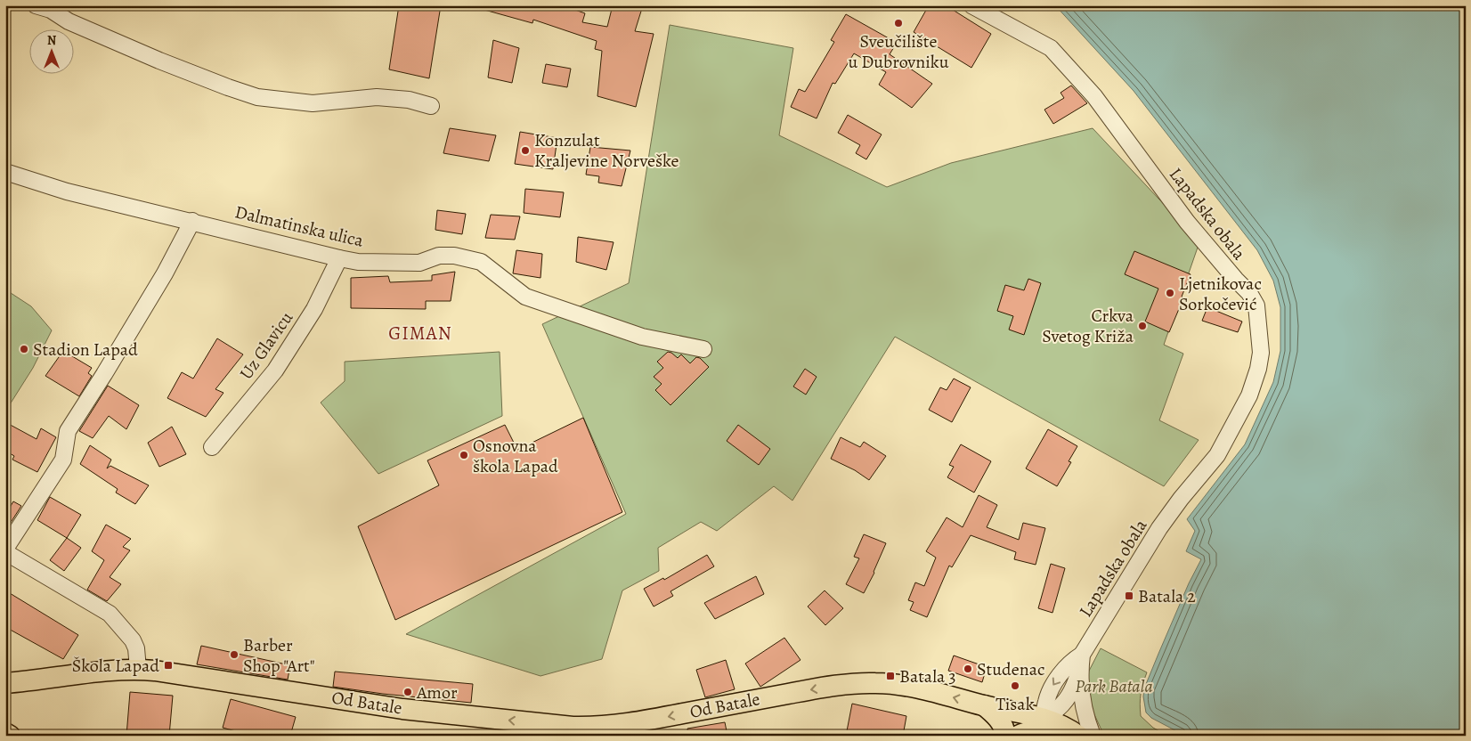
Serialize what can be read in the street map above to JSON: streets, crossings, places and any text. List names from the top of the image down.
{
  "streets": {
    "main road": ["Od Batale"],
    "street": ["Lapadska obala", "Dalmatinska ulica", "Uz Glavicu"]
  },
  "crossings": [
    ["Lapadska obala", "Od Batale"],
    ["Dalmatinska ulica", "Uz Glavicu"]
  ],
  "one_way": ["Od Batale"],
  "districts": ["GIMAN"],
  "parks": ["Park Batala"],
  "places": {
    "other": [
      "Sveučilište u Dubrovniku",
      "Konzulat Kraljevine Norveške",
      "Ljetnikovac Sorkočević",
      "Crkva Svetog Križa",
      "Stadion Lapad",
      "Osnovna škola Lapad",
      "Barber Shop \"Art\"",
      "Studenac",
      "Tisak",
      "Amor"
    ],
    "transit": ["Batala 2", "Škola Lapad", "Batala 3"]
  },
  "north": "top"
}
